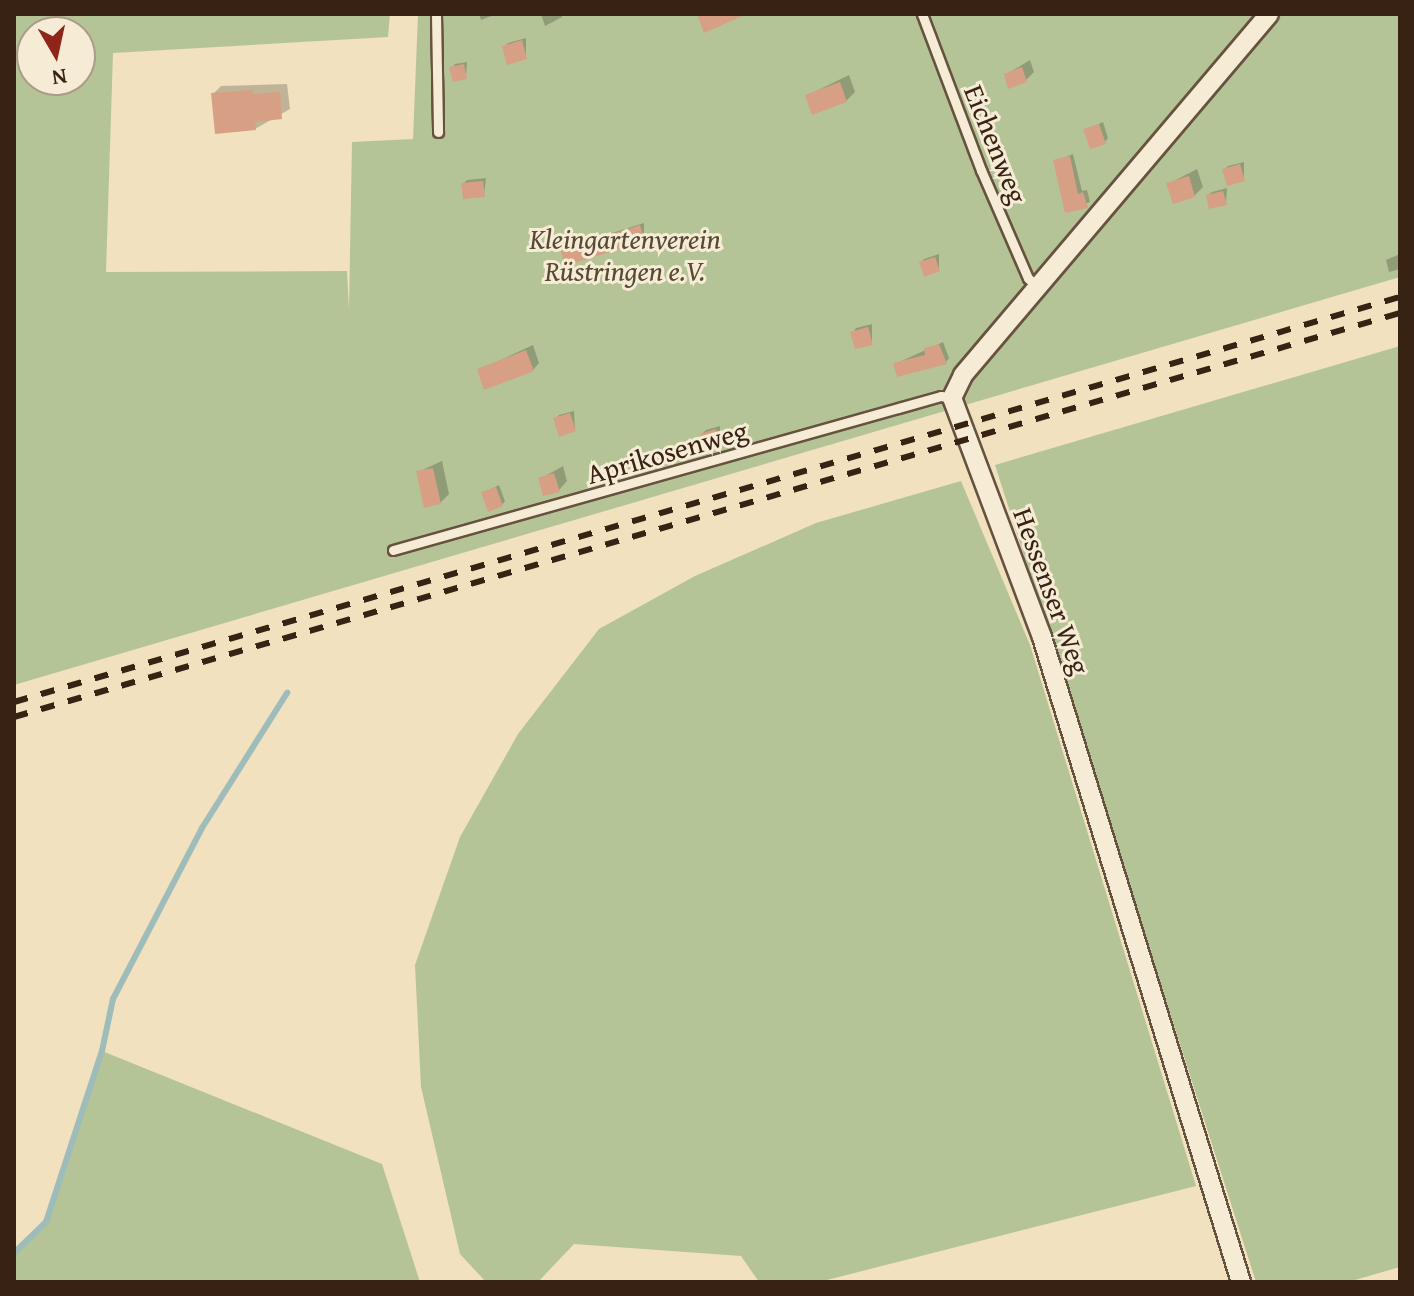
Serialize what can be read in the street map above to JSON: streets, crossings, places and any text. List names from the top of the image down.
{
  "streets": {
    "street": ["Hessenser Weg"],
    "lane": ["Eichenweg", "Aprikosenweg"]
  },
  "crossings": [
    ["Aprikosenweg", "Hessenser Weg"]
  ],
  "parks": ["Kleingartenverein Rüstringen e.V."],
  "north": "bottom"
}
